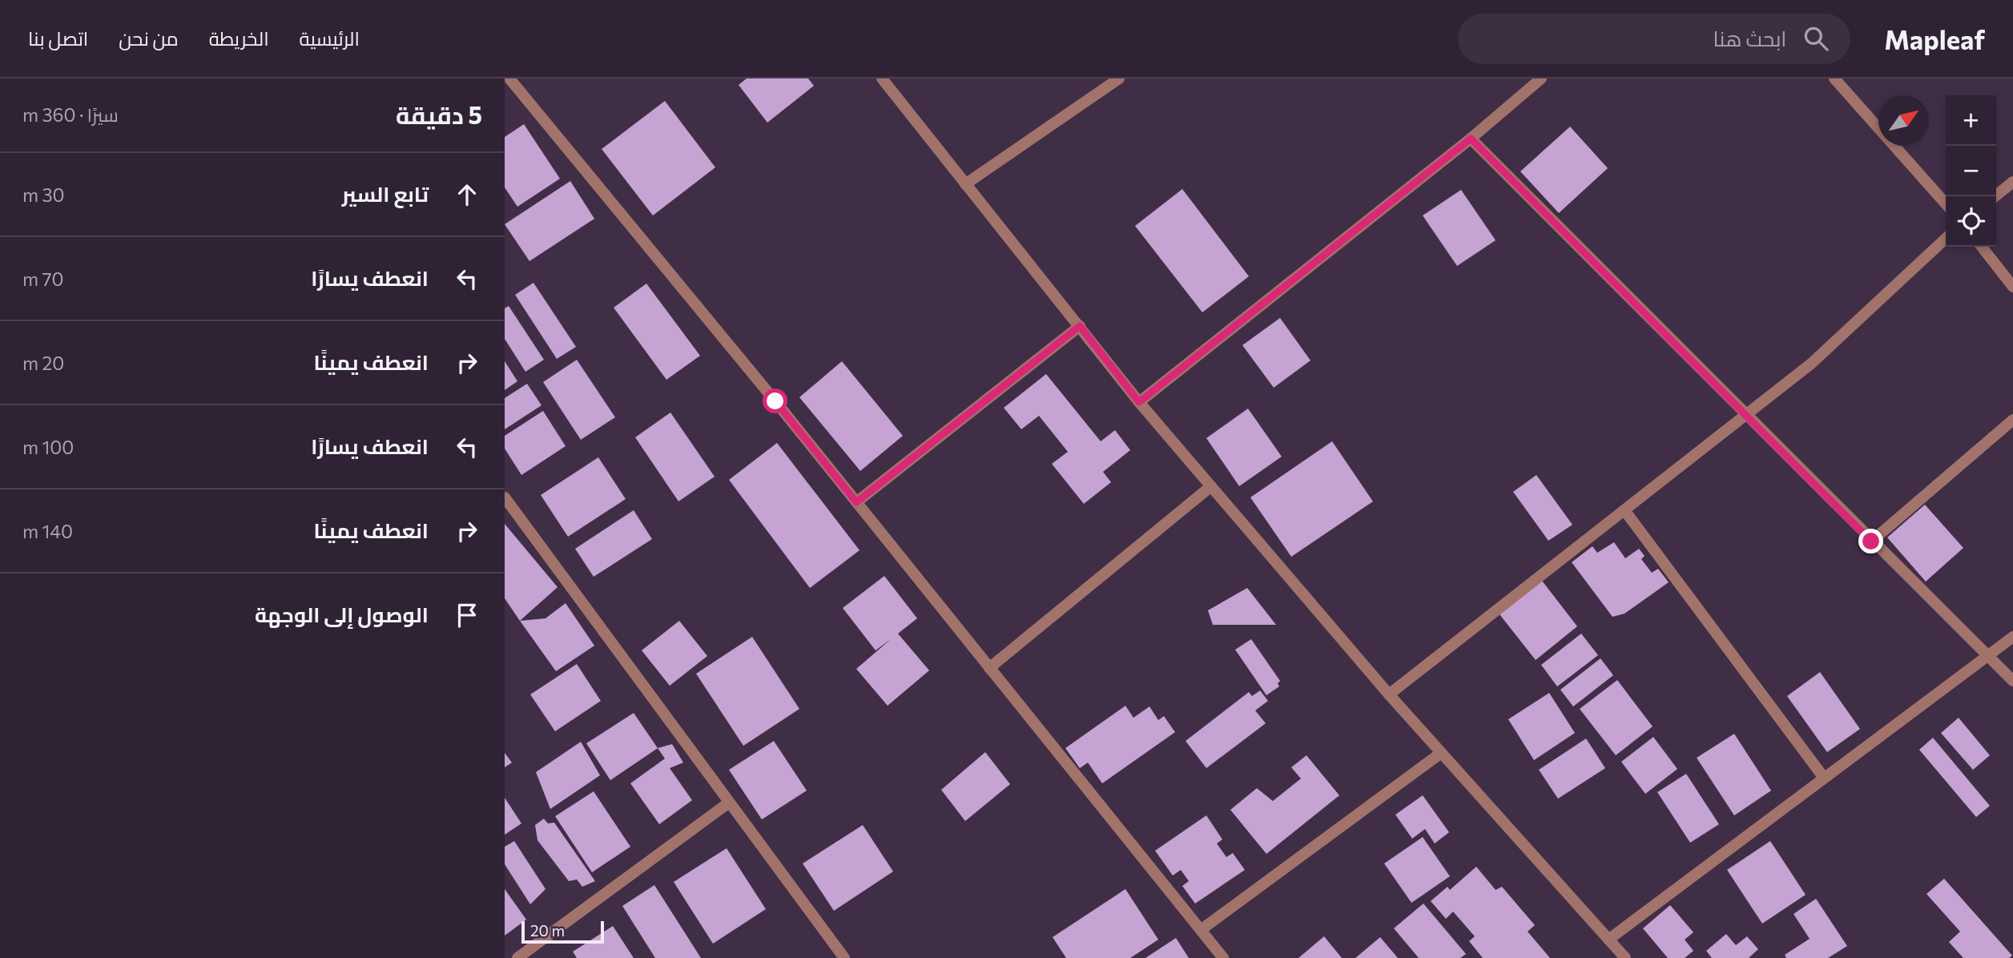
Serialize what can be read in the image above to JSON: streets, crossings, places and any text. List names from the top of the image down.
{
  "scale_bar": "20 m",
  "north": "top right",
  "page": {
    "header": "Mapleaf",
    "search": "ابحث هنا",
    "nav": [
      "الرئيسية",
      "الخريطة",
      "من نحن",
      "اتصل بنا"
    ],
    "heading": ["5 دقيقة", "سيرًا · 360 m"],
    "map_buttons": ["+", "−"],
    "list": [
      ["تابع السير", "30 m"],
      ["انعطف يسارًا", "70 m"],
      ["انعطف يمينًا", "20 m"],
      ["انعطف يسارًا", "100 m"],
      ["انعطف يمينًا", "140 m"],
      "الوصول إلى الوجهة"
    ],
    "scale": "20 m"
  }
}
